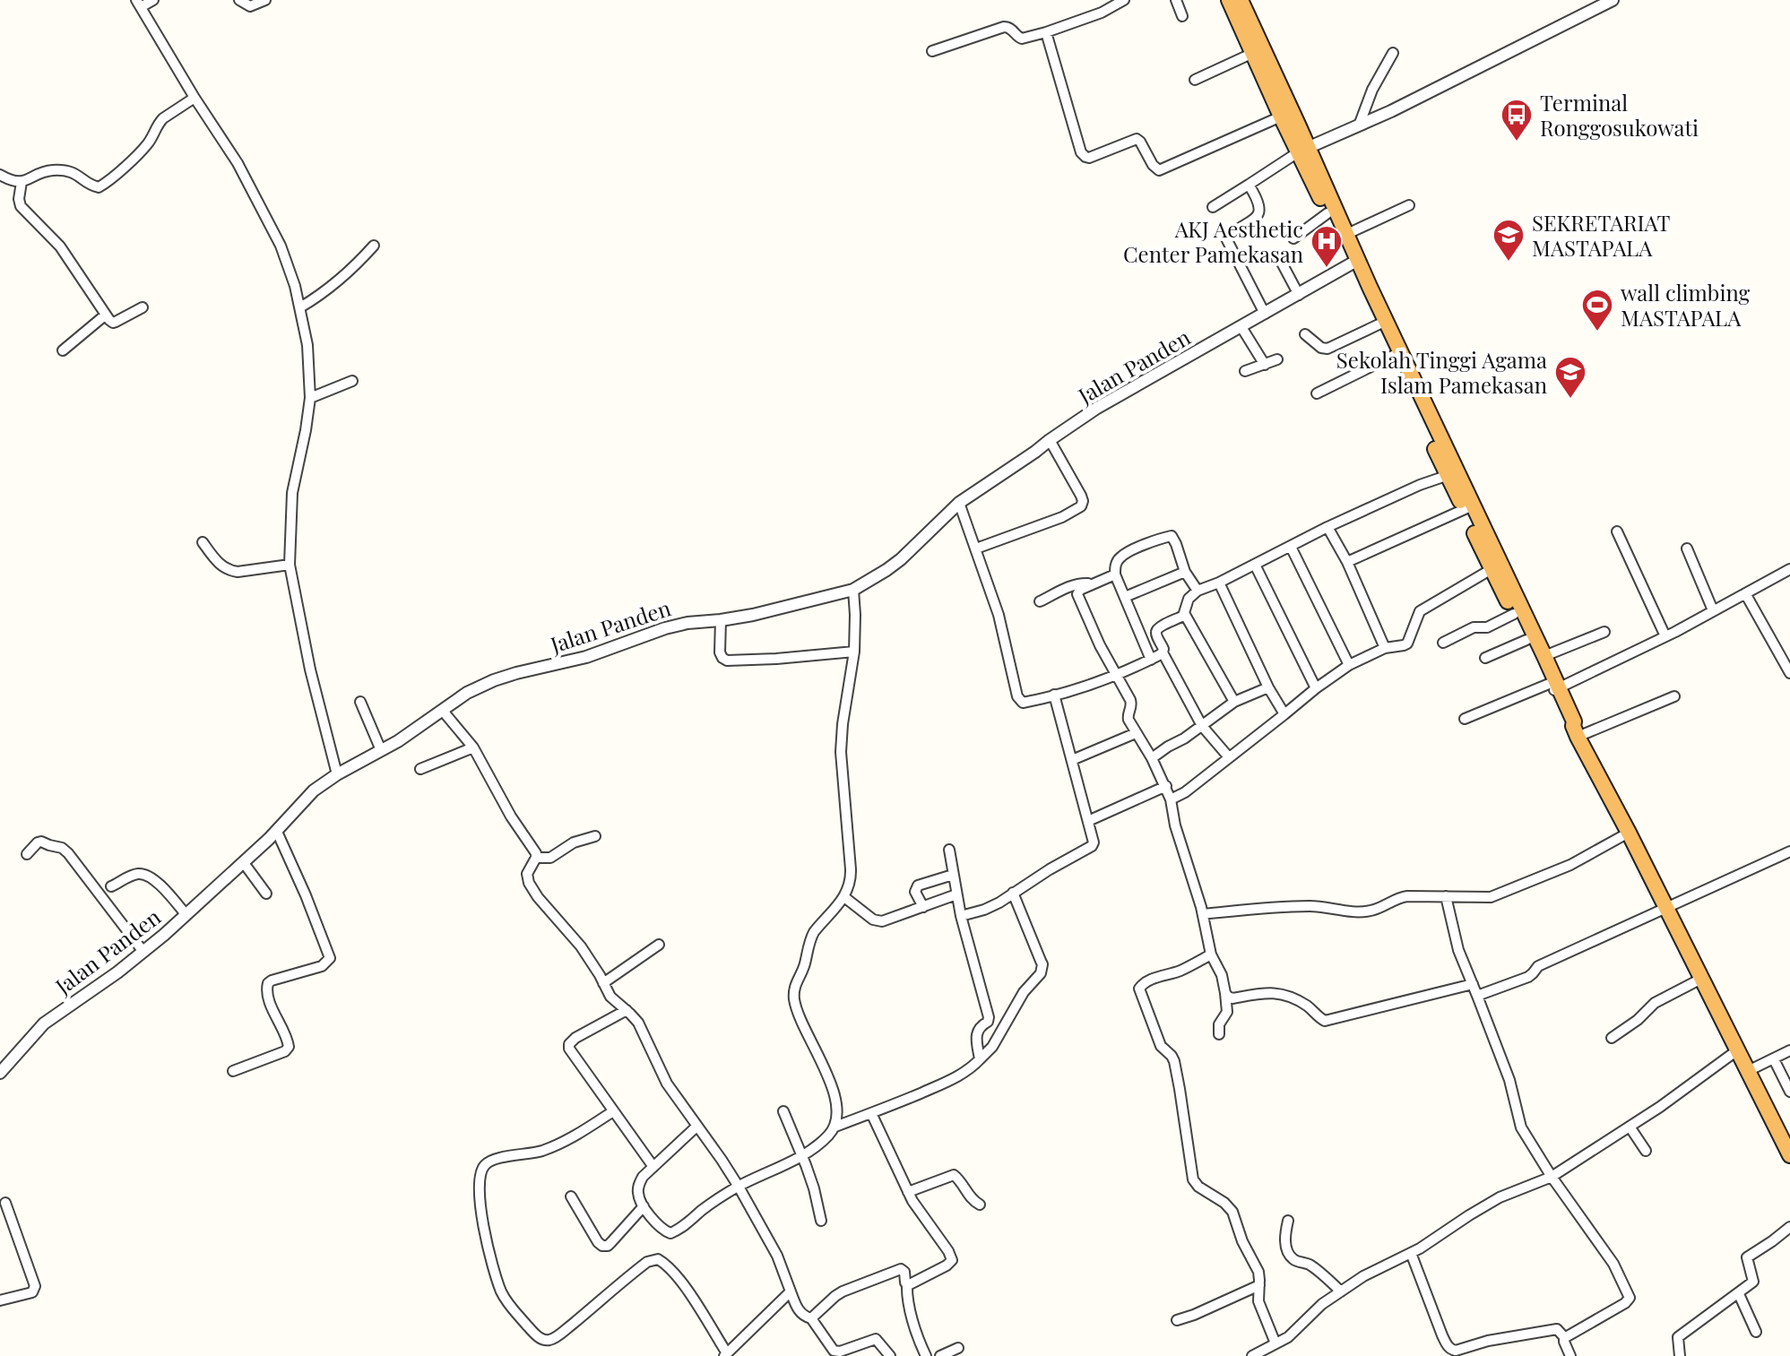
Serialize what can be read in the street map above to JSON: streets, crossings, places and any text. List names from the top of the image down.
{
  "streets": {
    "street": ["Jalan Panden"]
  },
  "places": {
    "bus stop": ["Terminal Ronggosukowati"],
    "school or university": ["SEKRETARIAT MASTAPALA", "Sekolah Tinggi Agama Islam Pamekasan"],
    "hospital": ["AKJ Aesthetic Center Pamekasan"],
    "sports": ["wall climbing MASTAPALA"]
  }
}
